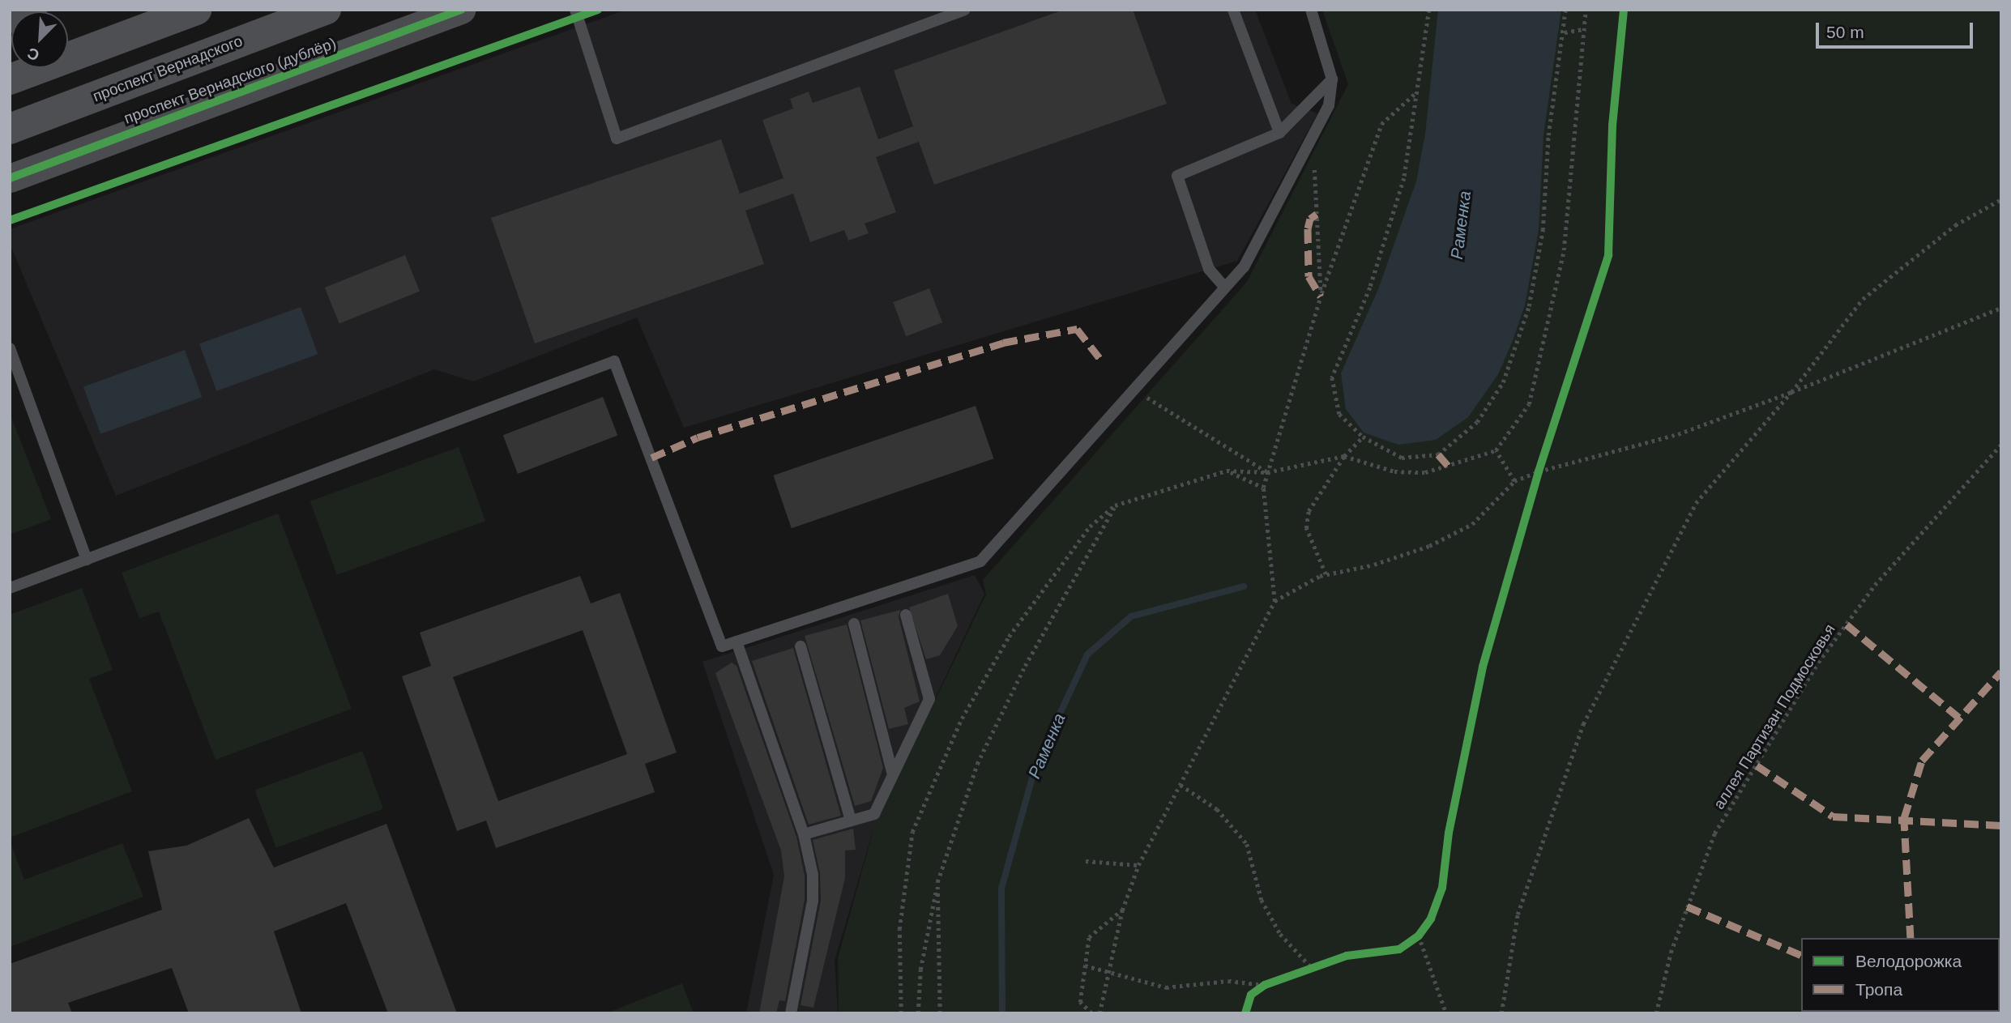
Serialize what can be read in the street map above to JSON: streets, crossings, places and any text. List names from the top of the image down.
{
  "streets": {
    "main road": ["проспект Вернадского"],
    "street": ["проспект Вернадского (дублёр)"],
    "path": ["аллея Партизан Подмосковья"]
  },
  "water": ["Раменка"],
  "legend": ["Велодорожка", "Тропа"],
  "scale_bar": "50 m",
  "north": "bottom left"
}
